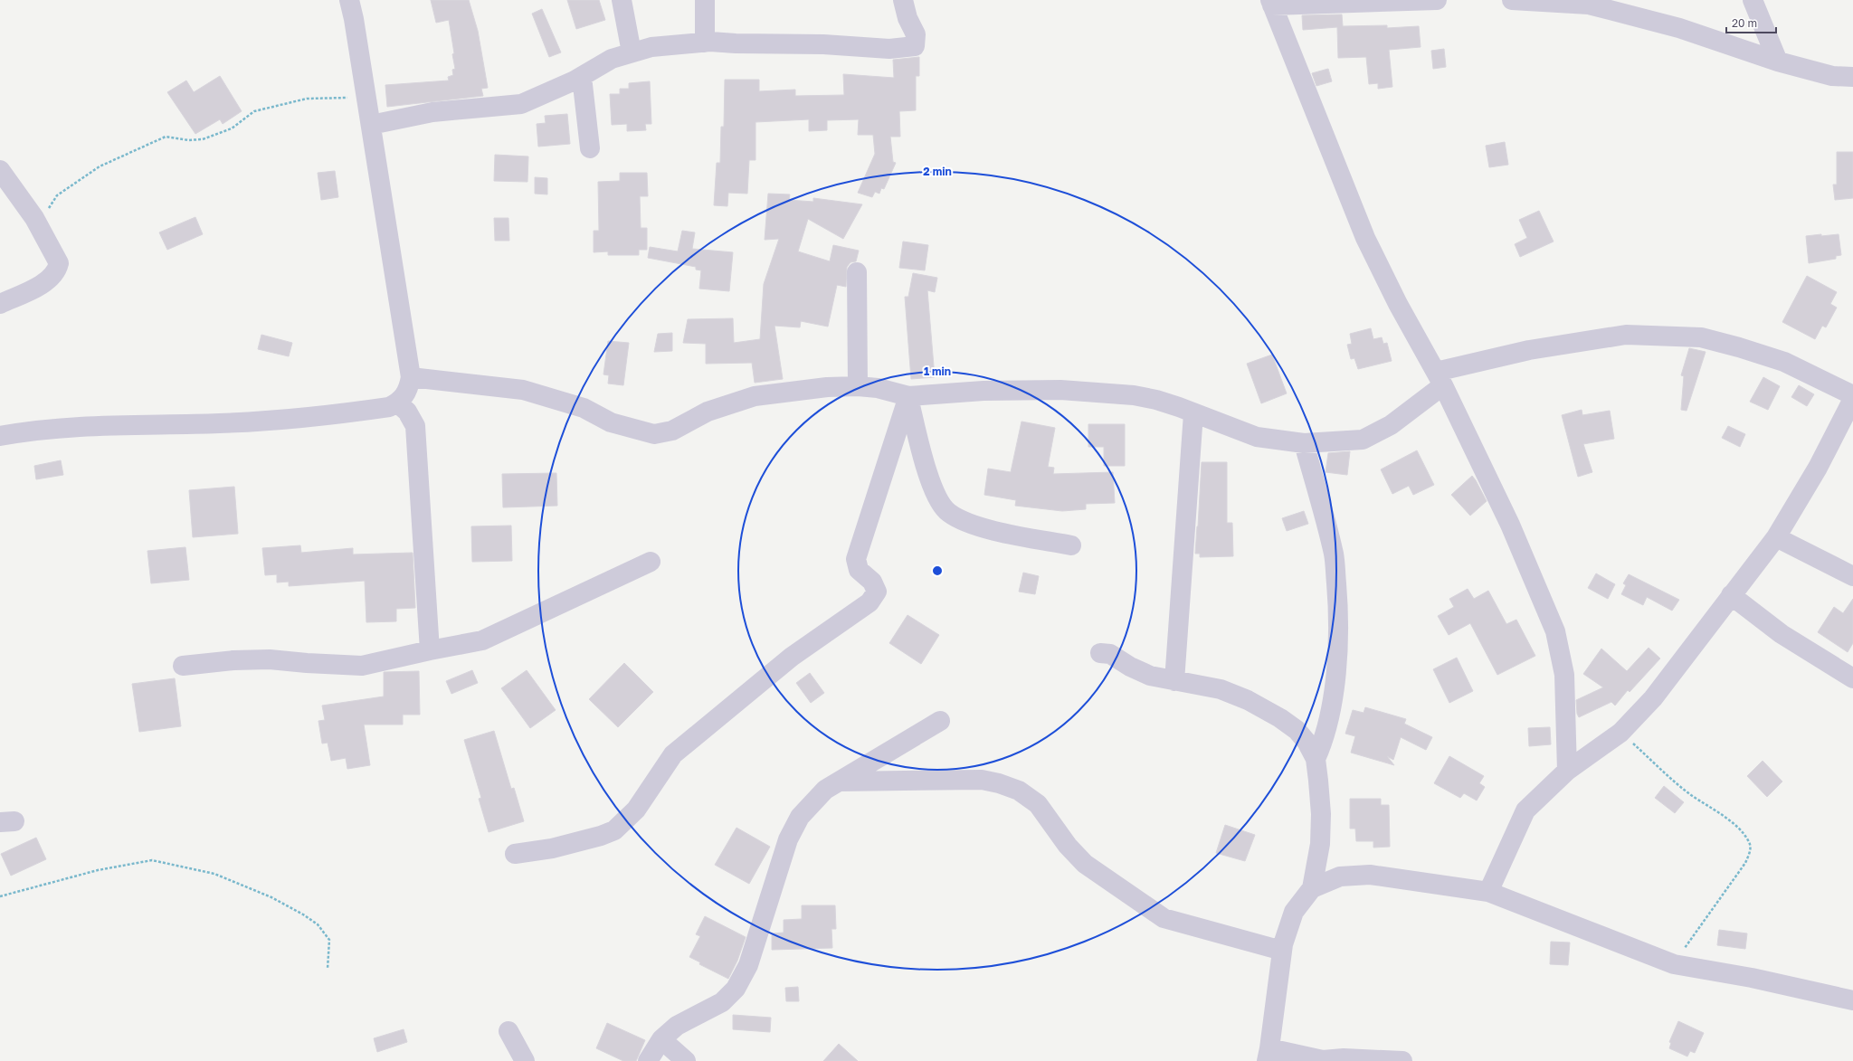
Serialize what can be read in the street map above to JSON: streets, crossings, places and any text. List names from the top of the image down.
{
  "scale_bar": "20 m",
  "rings": ["2 min", "1 min"]
}
